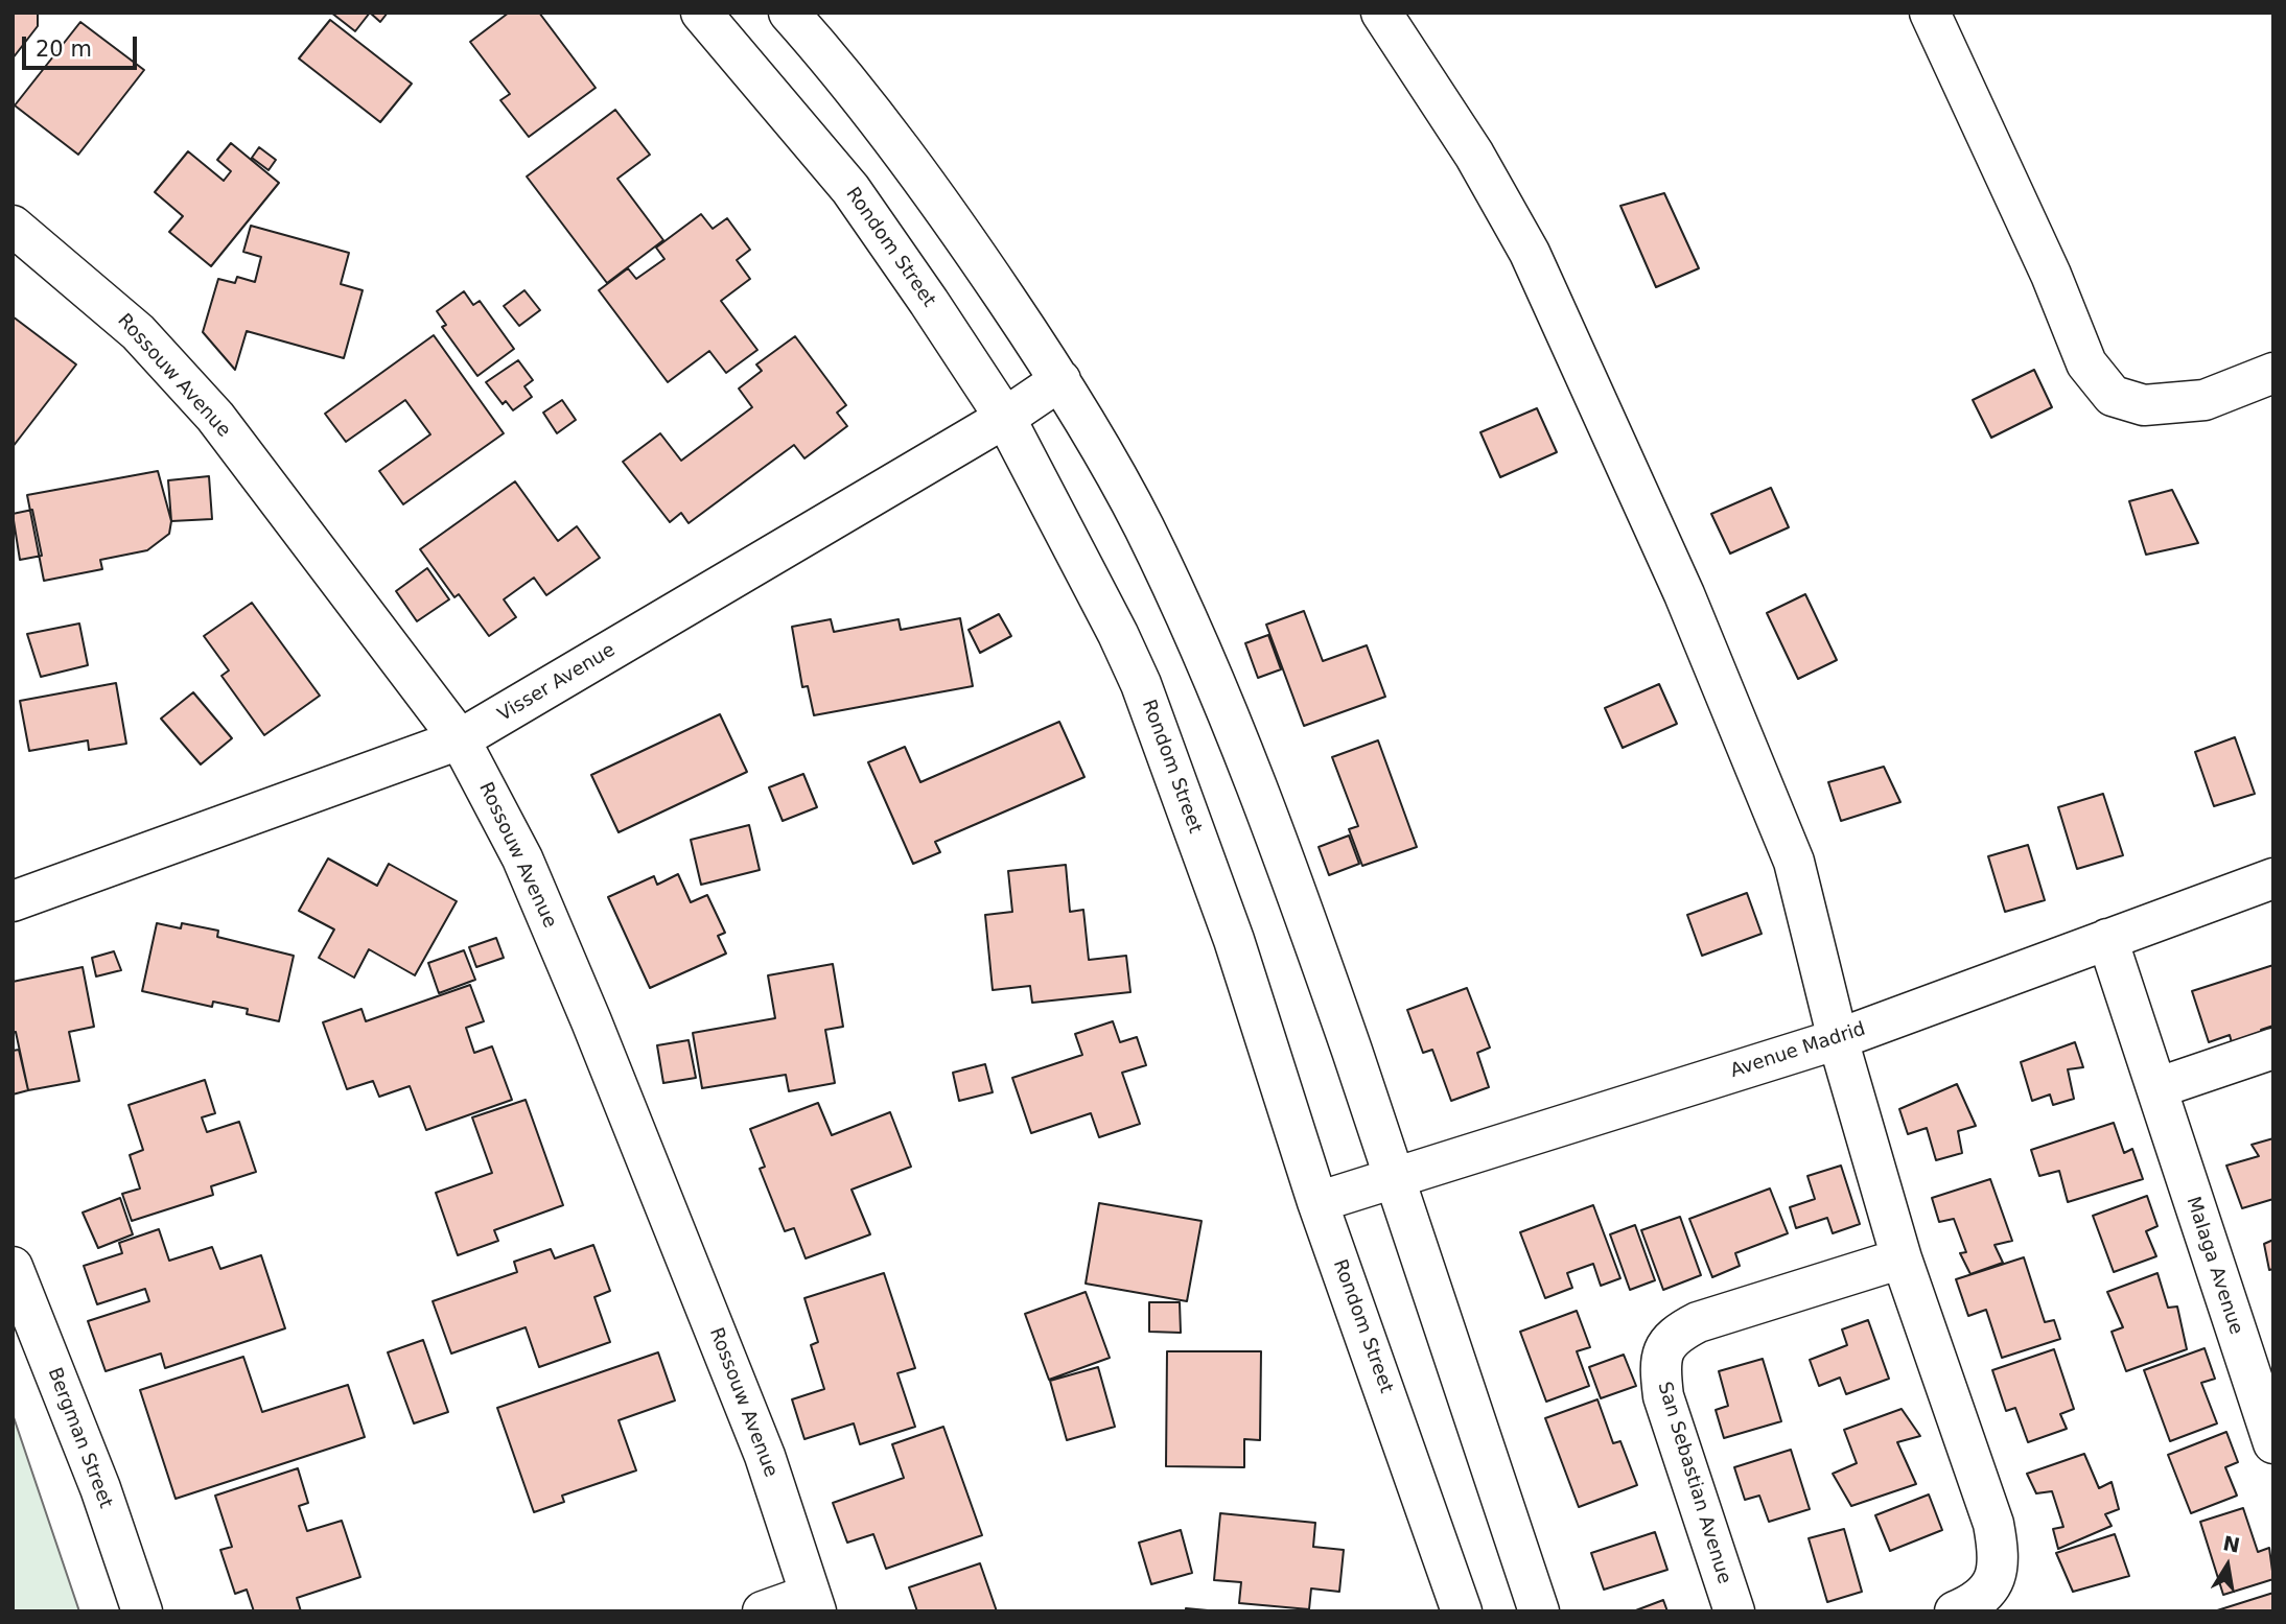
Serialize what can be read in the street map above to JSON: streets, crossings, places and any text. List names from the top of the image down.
{
  "streets": {
    "street": [
      "Rondom Street",
      "Rossouw Avenue",
      "Visser Avenue",
      "Avenue Madrid",
      "Malaga Avenue",
      "Bergman Street",
      "San Sebastian Avenue"
    ]
  },
  "crossings": [
    ["Rondom Street", "Visser Avenue"],
    ["Rondom Street", "Avenue Madrid"],
    ["Rossouw Avenue", "Visser Avenue"],
    ["Avenue Madrid", "Malaga Avenue"]
  ],
  "scale_bar": "20 m",
  "north": "top"
}
